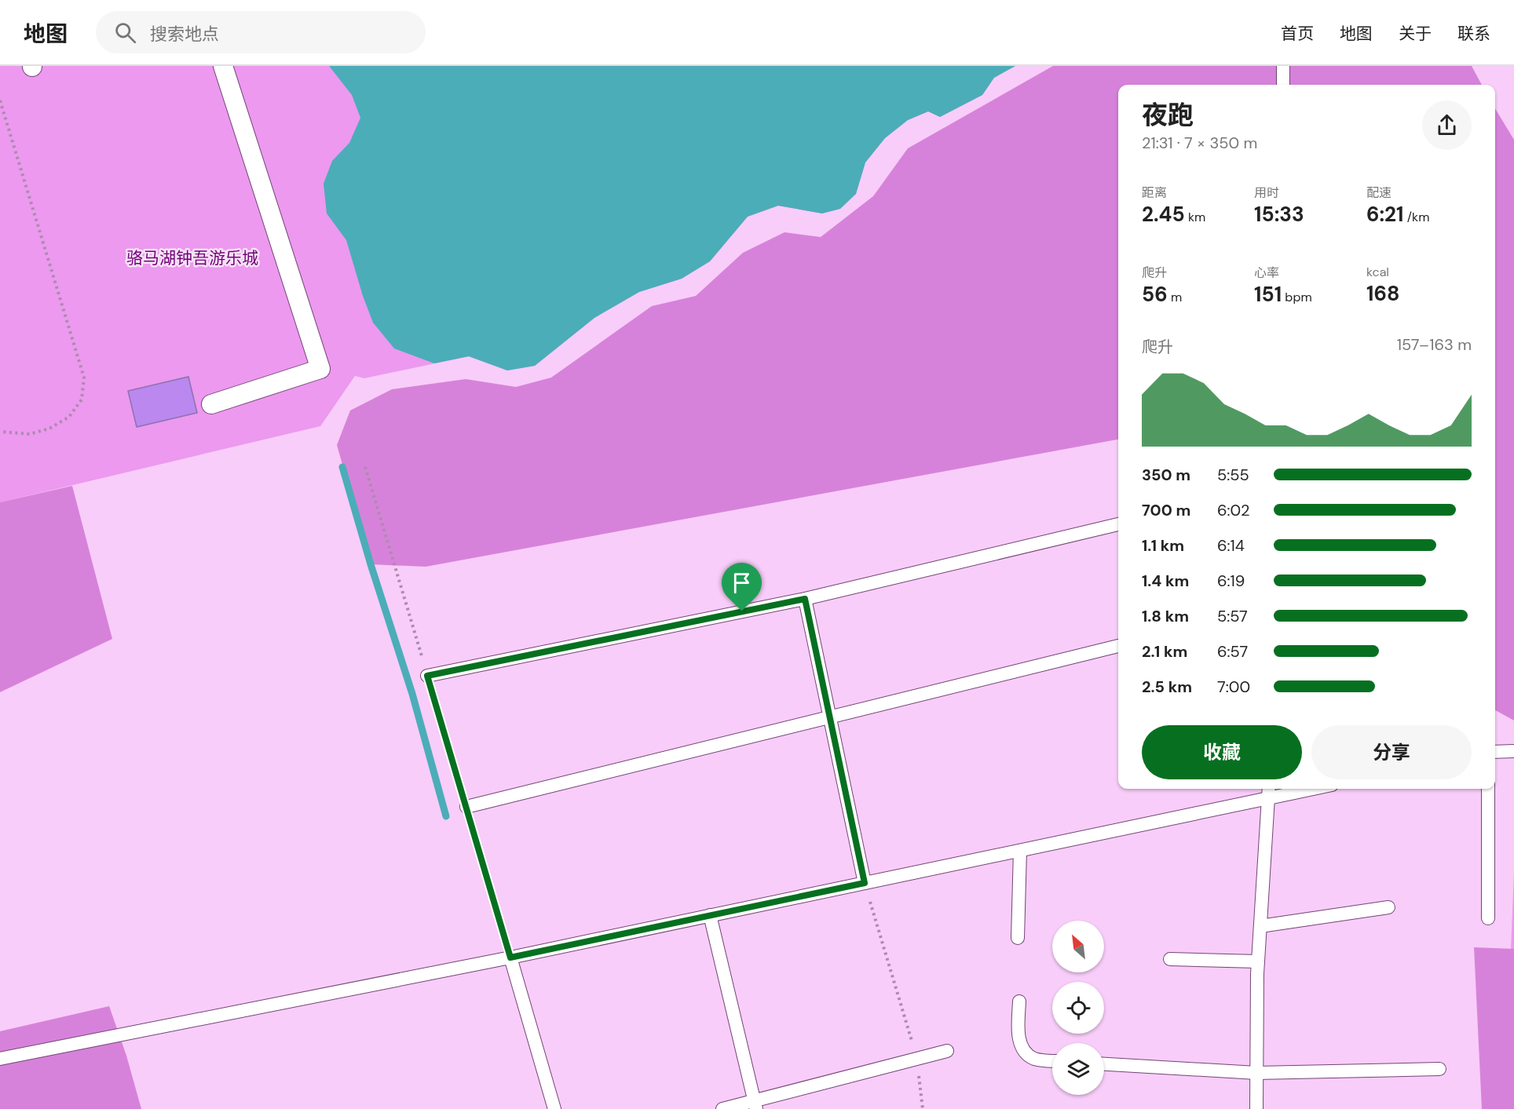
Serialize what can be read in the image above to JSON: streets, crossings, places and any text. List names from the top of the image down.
{
  "parks": ["骆马湖钟吾游乐城"],
  "north": "top left",
  "page": {
    "header": "地图",
    "search": "搜索地点",
    "nav": [
      "首页",
      "地图",
      "关于",
      "联系"
    ],
    "heading": ["夜跑", "21:31 · 7 × 350 m"],
    "stats": [
      ["距离", "2.45 km"],
      ["用时", "15:33"],
      ["配速", "6:21 /km"],
      ["爬升", "56 m"],
      ["心率", "151 bpm"],
      ["kcal", "168"]
    ],
    "chart": ["爬升", "157–163 m"],
    "list": [
      {
        "name": "350 m",
        "note": "5:55"
      },
      {
        "name": "700 m",
        "note": "6:02"
      },
      {
        "name": "1.1 km",
        "note": "6:14"
      },
      {
        "name": "1.4 km",
        "note": "6:19"
      },
      {
        "name": "1.8 km",
        "note": "5:57"
      },
      {
        "name": "2.1 km",
        "note": "6:57"
      },
      {
        "name": "2.5 km",
        "note": "7:00"
      }
    ],
    "buttons": ["收藏", "分享"]
  }
}
